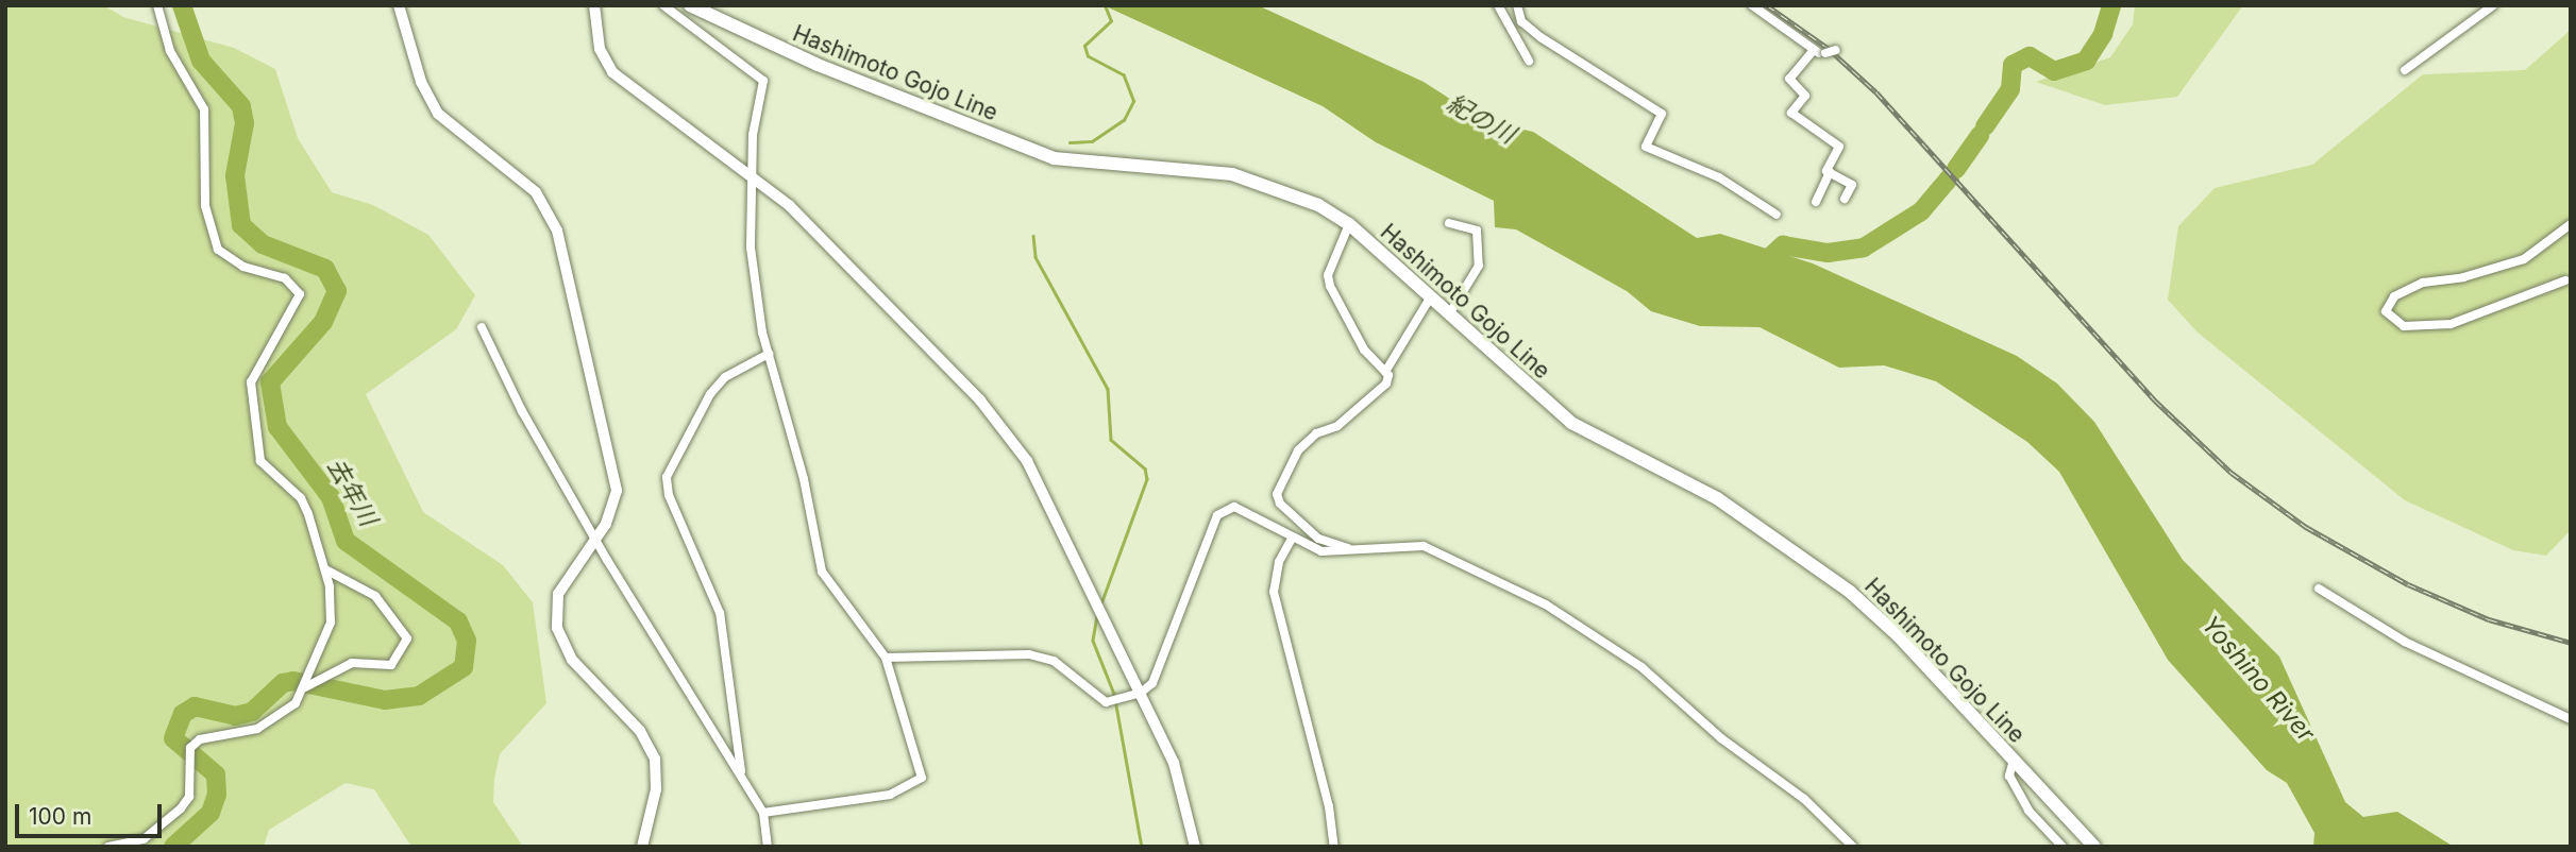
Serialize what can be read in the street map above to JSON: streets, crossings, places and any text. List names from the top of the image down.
{
  "streets": {
    "main road": ["Hashimoto Gojo Line"]
  },
  "water": ["紀の川", "去年川", "Yoshino River"],
  "scale_bar": "100 m"
}
